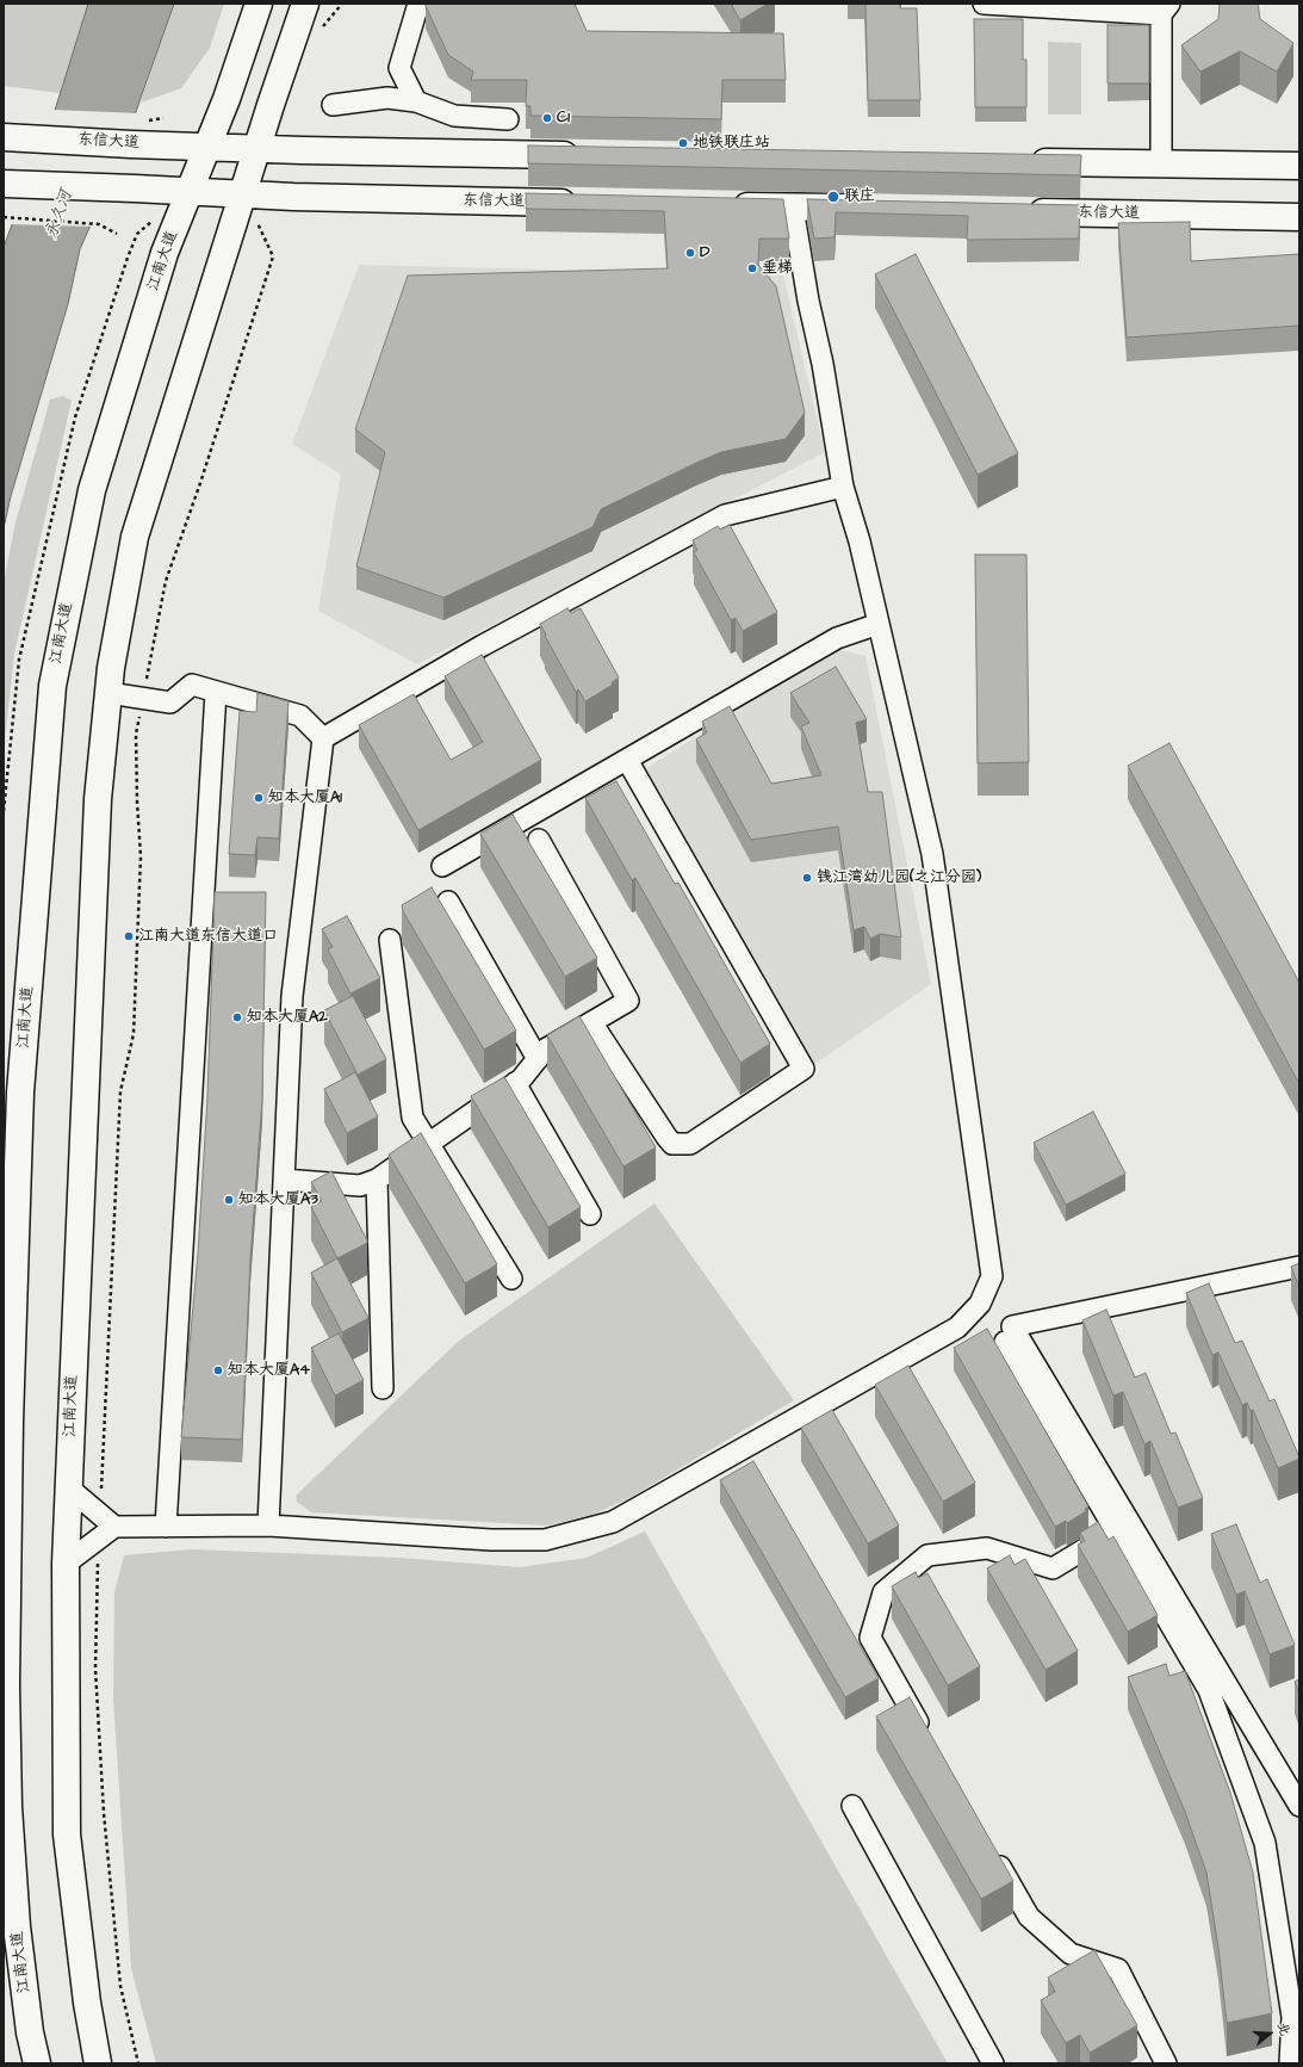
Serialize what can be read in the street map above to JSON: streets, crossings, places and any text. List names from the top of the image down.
{
  "streets": {
    "main road": ["东信大道", "江南大道"]
  },
  "crossings": [
    ["东信大道", "江南大道"]
  ],
  "water": ["永久河"],
  "places": [
    "C1",
    "地铁联庄站",
    "联庄",
    "D",
    "垂梯",
    "知本大厦A1",
    "钱江湾幼儿园(之江分园)",
    "江南大道东信大道口",
    "知本大厦A2",
    "知本大厦A3",
    "知本大厦A4"
  ],
  "north": "right"
}
